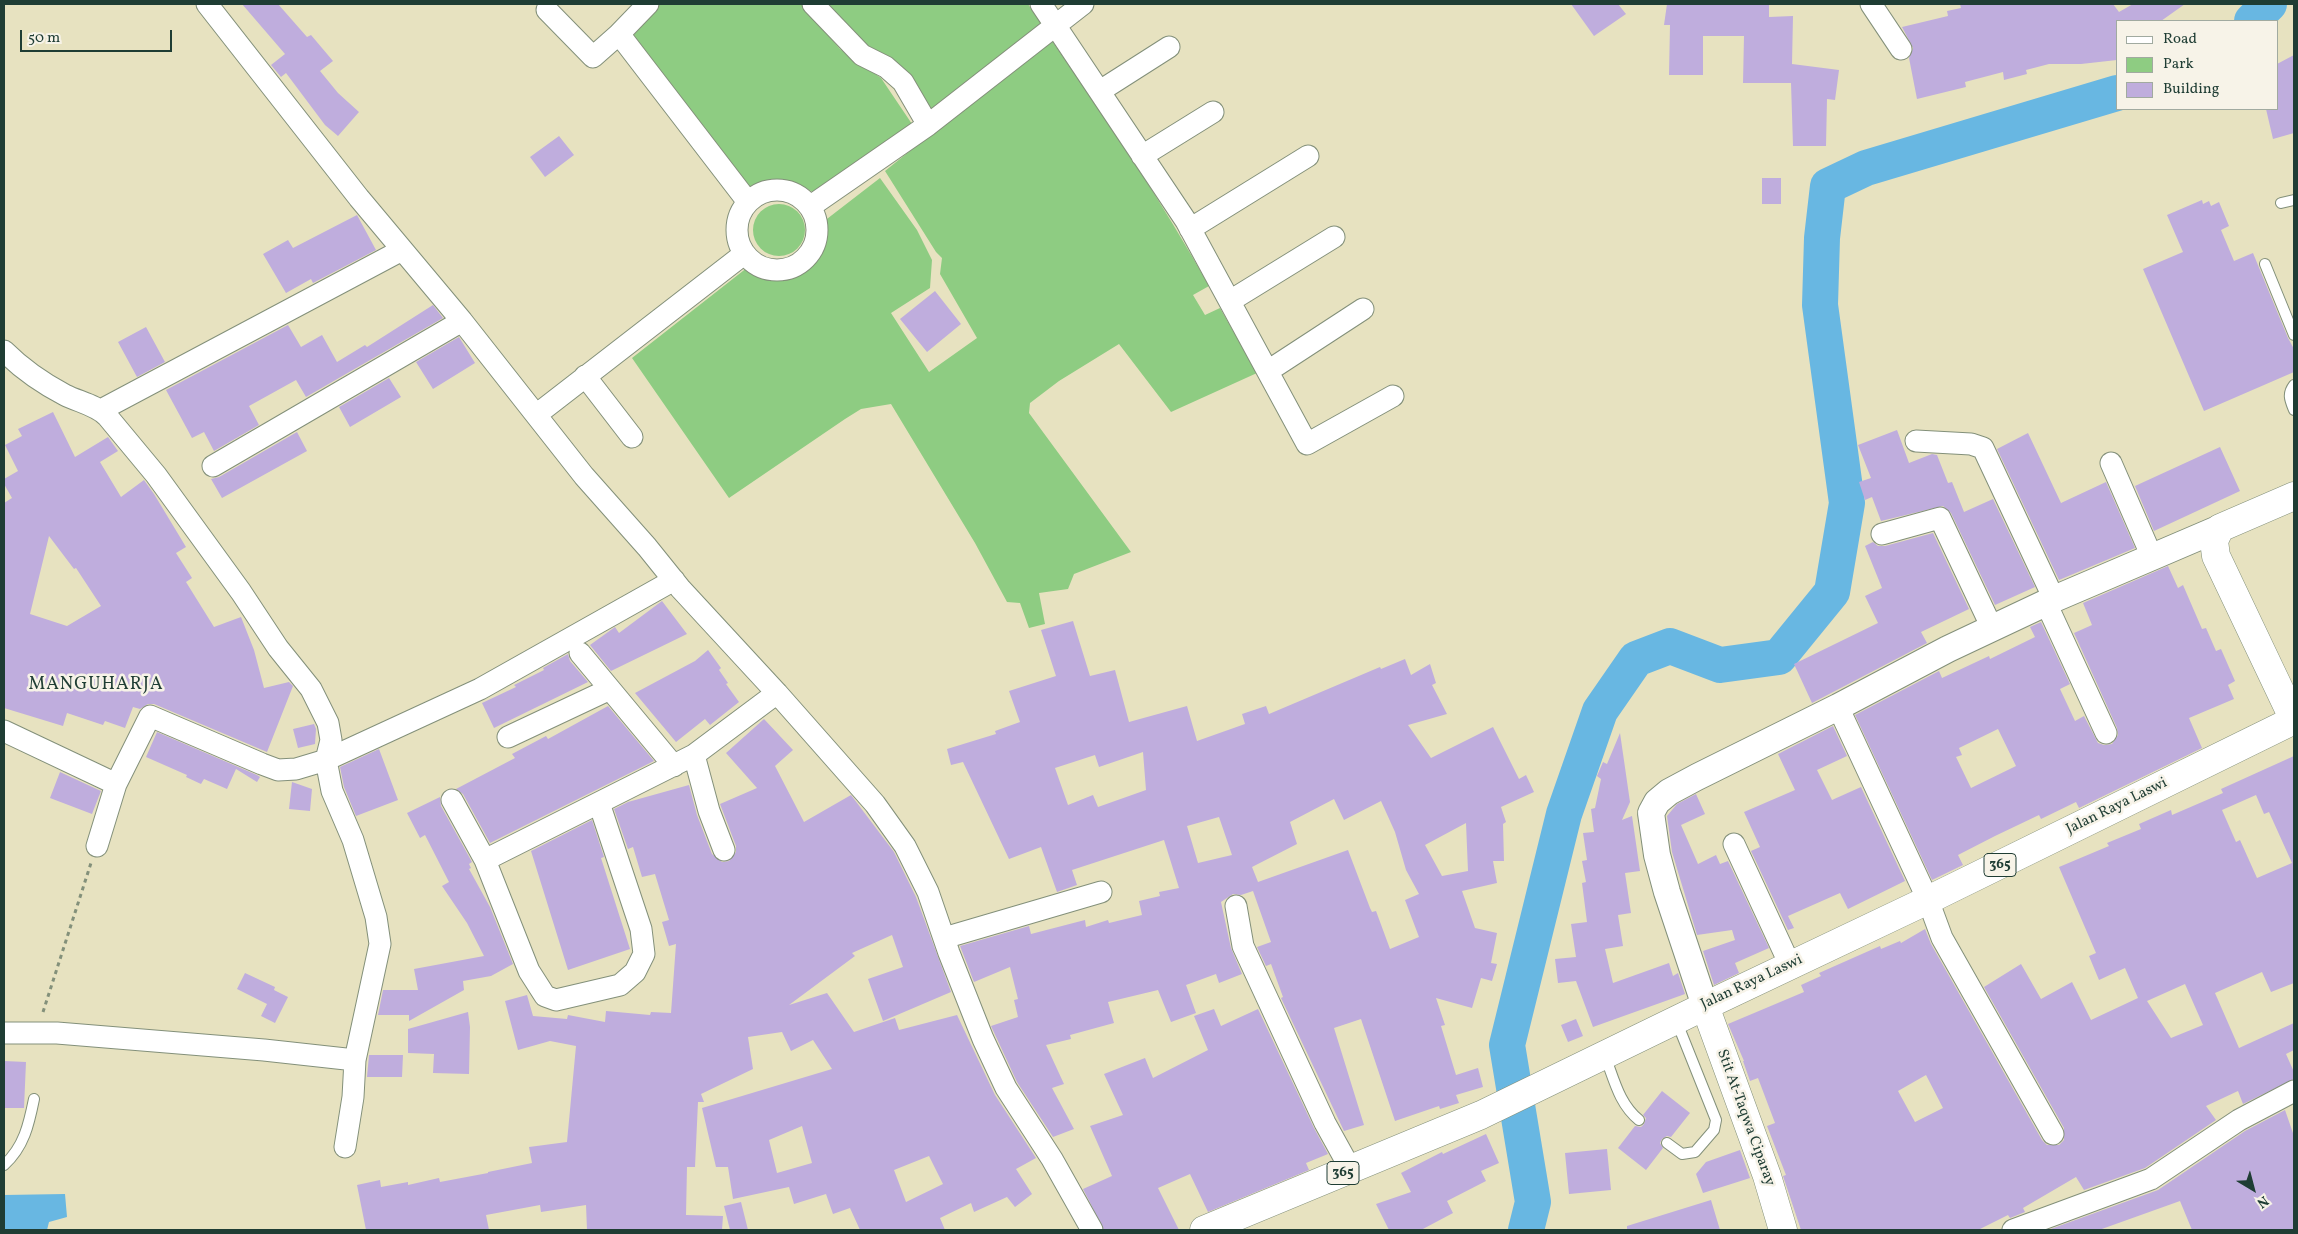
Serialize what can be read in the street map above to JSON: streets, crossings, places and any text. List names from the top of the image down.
{
  "streets": {
    "main road": ["Jalan Raya Laswi", "365", "Stit At-Taqwa Ciparay"]
  },
  "crossings": [
    ["Jalan Raya Laswi", "Stit At-Taqwa Ciparay"]
  ],
  "districts": ["MANGUHARJA"],
  "legend": ["Road", "Park", "Building"],
  "scale_bar": "50 m",
  "north": "bottom right"
}
